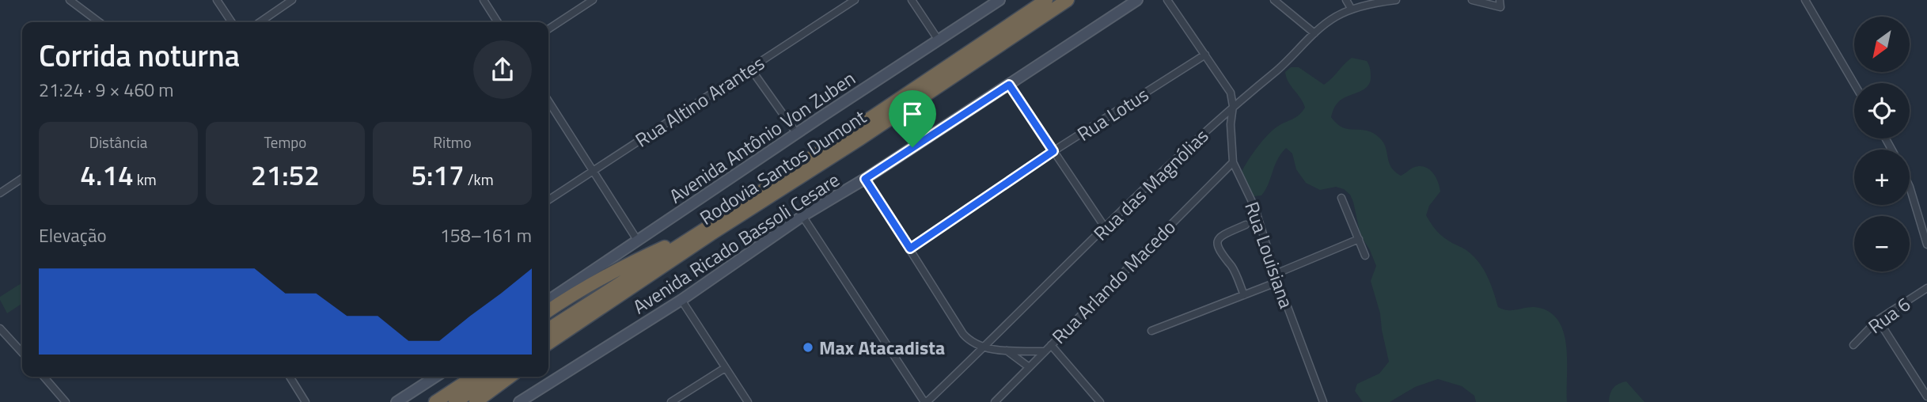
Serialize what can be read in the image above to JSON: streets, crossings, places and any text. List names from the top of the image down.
{
  "streets": {
    "highway": ["Rodovia Santos Dumont"],
    "street": [
      "Rua Altino Arantes",
      "Rua Lotus",
      "Avenida Antônio Von Zuben",
      "Rua das Magnólias",
      "Avenida Ricado Bassoli Cesare",
      "Rua Louisiana",
      "Rua Arlando Macedo",
      "Rua 6"
    ]
  },
  "crossings": [
    ["Rua das Magnólias", "Rua Louisiana"],
    ["Rua Louisiana", "Rua Arlando Macedo"]
  ],
  "places": ["Max Atacadista"],
  "north": "bottom left",
  "page": {
    "map_buttons": ["+", "−"],
    "heading": ["Corrida noturna", "21:24 · 9 × 460 m"],
    "stats": [
      ["Distância", "4.14 km"],
      ["Tempo", "21:52"],
      ["Ritmo", "5:17 /km"]
    ],
    "chart": ["Elevação", "158–161 m"]
  }
}
